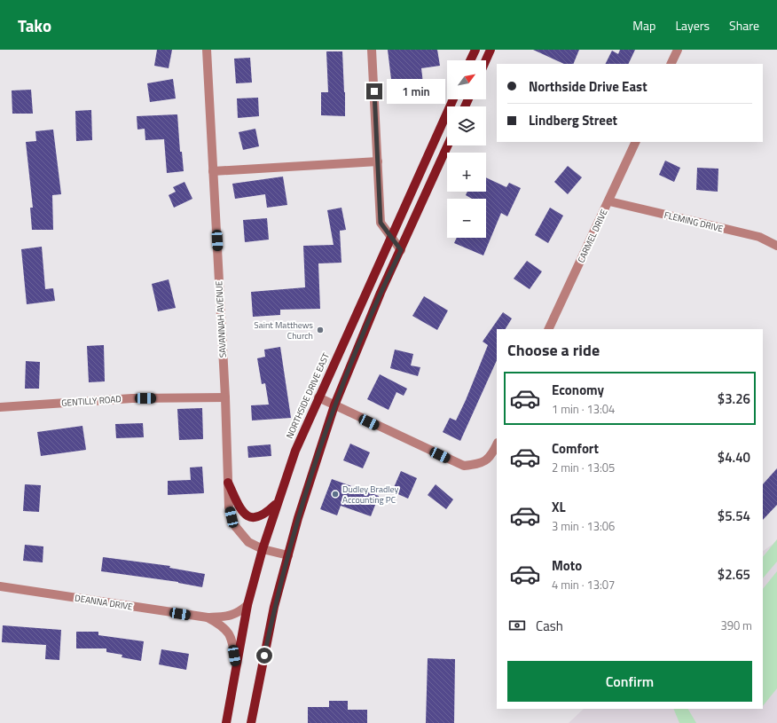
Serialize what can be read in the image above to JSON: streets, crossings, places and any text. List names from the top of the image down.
{
  "streets": {
    "main road": ["NORTHSIDE DRIVE EAST"],
    "street": [
      "FLEMING DRIVE",
      "CARMEL DRIVE",
      "SAVANNAH AVENUE",
      "GENTILLY ROAD",
      "DEANNA DRIVE"
    ]
  },
  "crossings": [
    ["FLEMING DRIVE", "CARMEL DRIVE"],
    ["SAVANNAH AVENUE", "NORTHSIDE DRIVE EAST"],
    ["SAVANNAH AVENUE", "GENTILLY ROAD"],
    ["NORTHSIDE DRIVE EAST", "DEANNA DRIVE"]
  ],
  "places": ["Saint Matthews Church", "Dudley Bradley Accounting PC"],
  "north": "top right",
  "page": {
    "header": "Tako",
    "nav": ["Map", "Layers", "Share"],
    "map_buttons": ["+", "−"],
    "banner": ["Northside Drive East", "Lindberg Street"],
    "bubble": "1 min",
    "heading": "Choose a ride",
    "list": [
      {
        "name": "Economy",
        "note": "1 min · 13:04",
        "value": "$3.26"
      },
      {
        "name": "Comfort",
        "note": "2 min · 13:05",
        "value": "$4.40"
      },
      {
        "name": "XL",
        "note": "3 min · 13:06",
        "value": "$5.54"
      },
      {
        "name": "Moto",
        "note": "4 min · 13:07",
        "value": "$2.65"
      }
    ],
    "pay": ["Cash", "390 m"],
    "buttons": "Confirm"
  }
}
